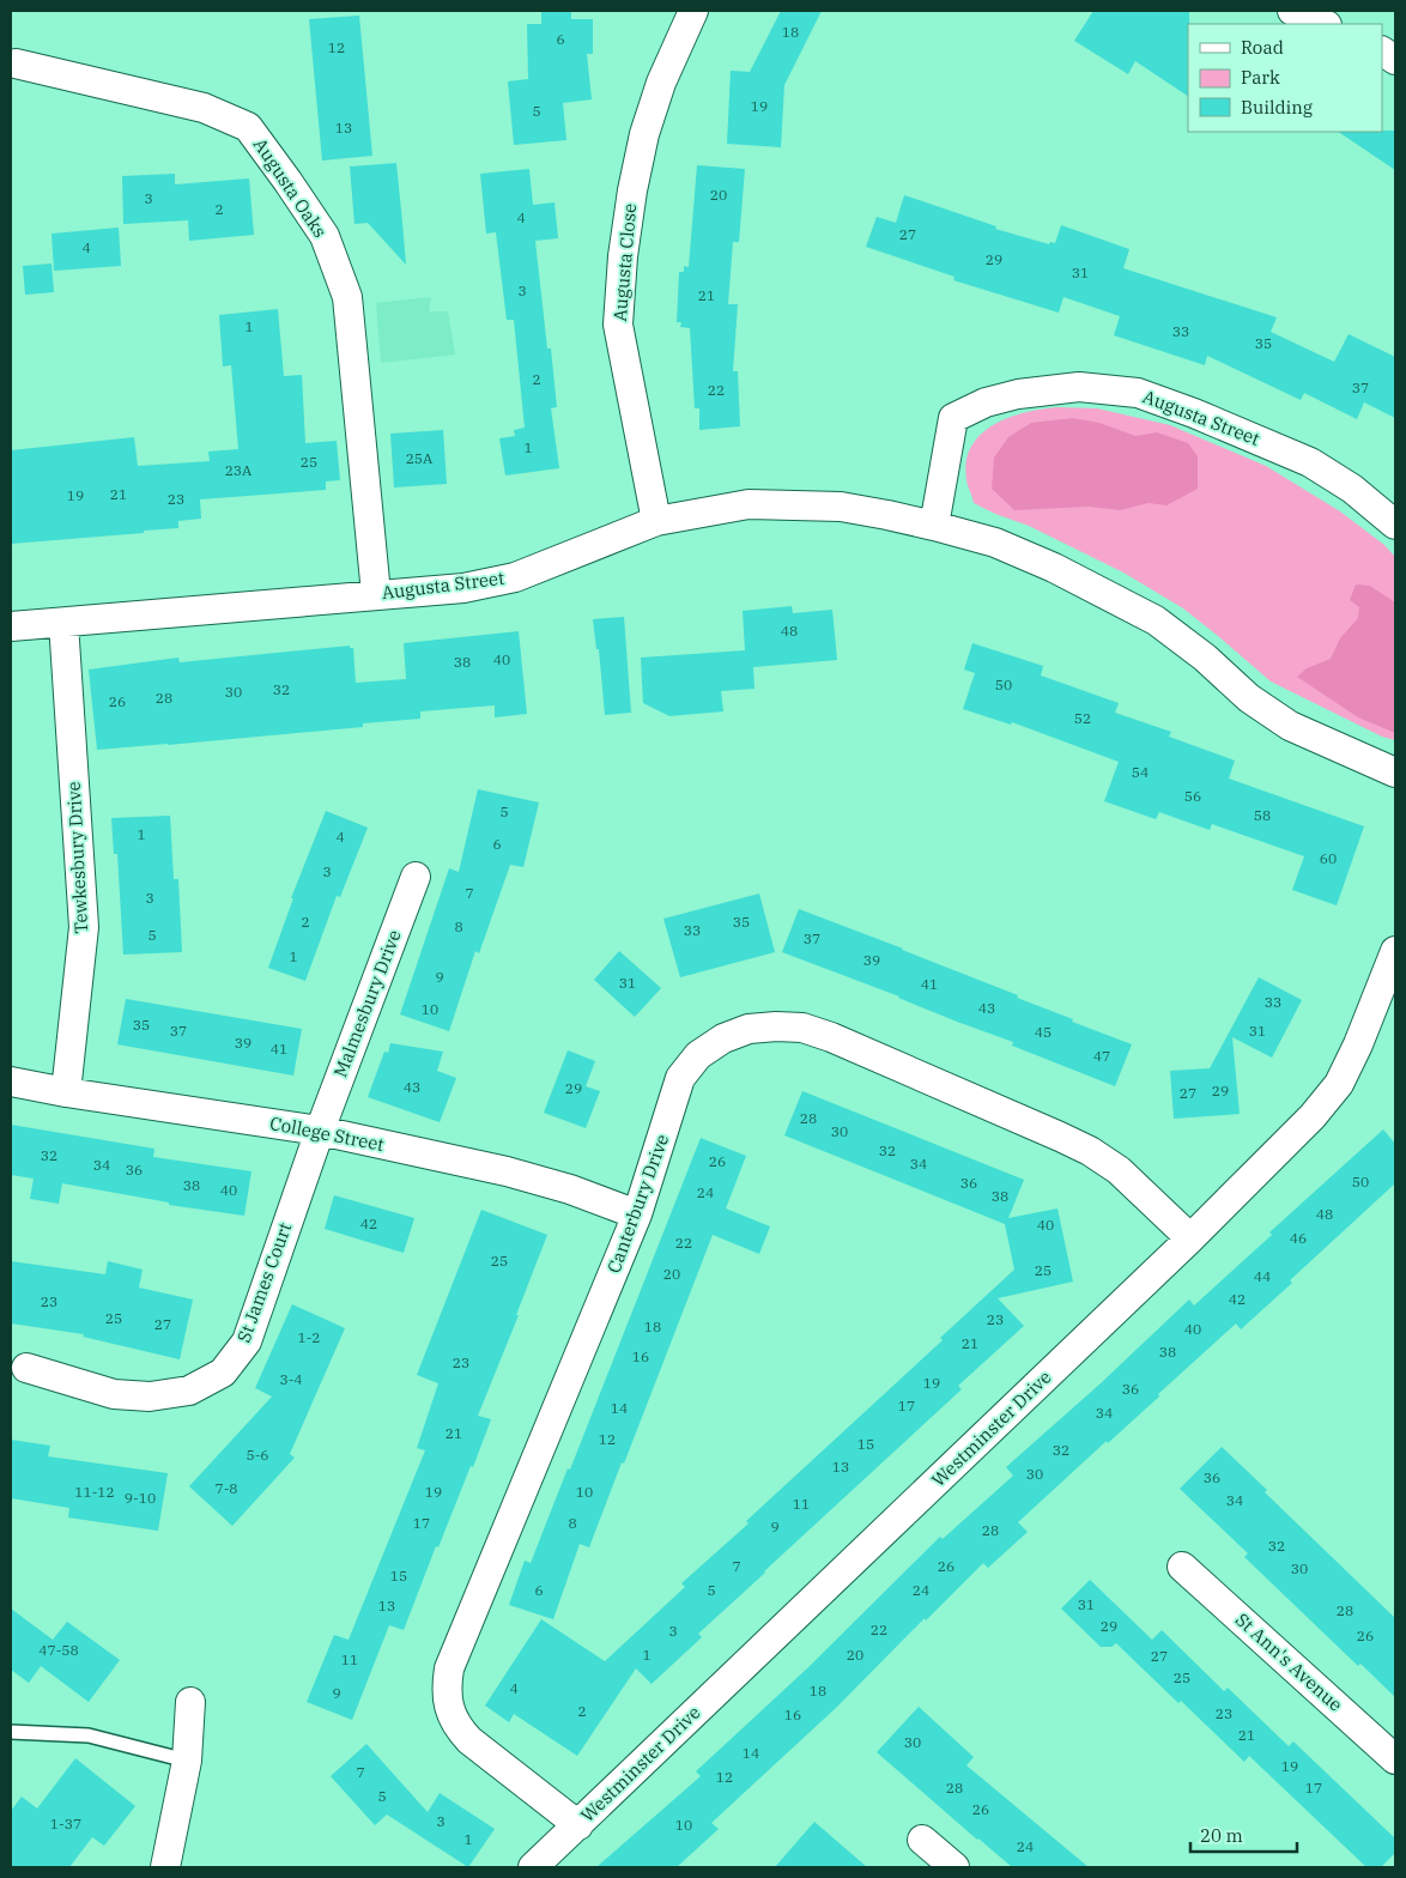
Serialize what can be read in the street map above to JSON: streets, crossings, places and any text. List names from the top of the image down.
{
  "streets": {
    "street": [
      "Augusta Oaks",
      "Augusta Close",
      "Augusta Street",
      "Tewkesbury Drive",
      "Malmesbury Drive",
      "College Street",
      "Canterbury Drive",
      "St James Court",
      "Westminster Drive",
      "St Ann's Avenue"
    ]
  },
  "crossings": [
    ["Augusta Oaks", "Augusta Street"],
    ["Augusta Close", "Augusta Street"],
    ["Augusta Street", "Tewkesbury Drive"],
    ["Tewkesbury Drive", "College Street"],
    ["Malmesbury Drive", "College Street"],
    ["Malmesbury Drive", "St James Court"],
    ["College Street", "Canterbury Drive"],
    ["College Street", "St James Court"],
    ["Canterbury Drive", "Westminster Drive"]
  ],
  "house_numbers": [
    "18",
    "6",
    "12",
    "19",
    "5",
    "13",
    "20",
    "3",
    "2",
    "4",
    "27",
    "4",
    "29",
    "31",
    "3",
    "21",
    "1",
    "33",
    "35",
    "2",
    "37",
    "22",
    "1",
    "25A",
    "25",
    "23A",
    "21",
    "19",
    "23",
    "48",
    "40",
    "38",
    "50",
    "32",
    "30",
    "28",
    "26",
    "52",
    "54",
    "56",
    "5",
    "58",
    "1",
    "4",
    "6",
    "60",
    "3",
    "7",
    "3",
    "2",
    "35",
    "8",
    "33",
    "5",
    "37",
    "1",
    "39",
    "9",
    "31",
    "41",
    "33",
    "43",
    "10",
    "35",
    "37",
    "31",
    "45",
    "39",
    "41",
    "47",
    "43",
    "29",
    "29",
    "27",
    "28",
    "30",
    "32",
    "32",
    "26",
    "34",
    "34",
    "36",
    "50",
    "36",
    "38",
    "40",
    "24",
    "38",
    "48",
    "42",
    "40",
    "46",
    "22",
    "25",
    "25",
    "20",
    "44",
    "42",
    "23",
    "25",
    "23",
    "27",
    "18",
    "40",
    "1-2",
    "21",
    "38",
    "16",
    "23",
    "3-4",
    "19",
    "36",
    "17",
    "14",
    "34",
    "21",
    "12",
    "15",
    "32",
    "5-6",
    "13",
    "30",
    "36",
    "7-8",
    "11-12",
    "19",
    "10",
    "9-10",
    "34",
    "11",
    "17",
    "8",
    "9",
    "28",
    "32",
    "7",
    "26",
    "30",
    "15",
    "6",
    "5",
    "24",
    "31",
    "13",
    "28",
    "29",
    "22",
    "3",
    "26",
    "47-58",
    "1",
    "20",
    "27",
    "11",
    "25",
    "4",
    "18",
    "9",
    "2",
    "23",
    "16",
    "21",
    "30",
    "14",
    "19",
    "7",
    "12",
    "28",
    "17",
    "5",
    "26",
    "3",
    "1-37",
    "10",
    "1",
    "24"
  ],
  "legend": ["Road", "Park", "Building"],
  "scale_bar": "20 m"
}
